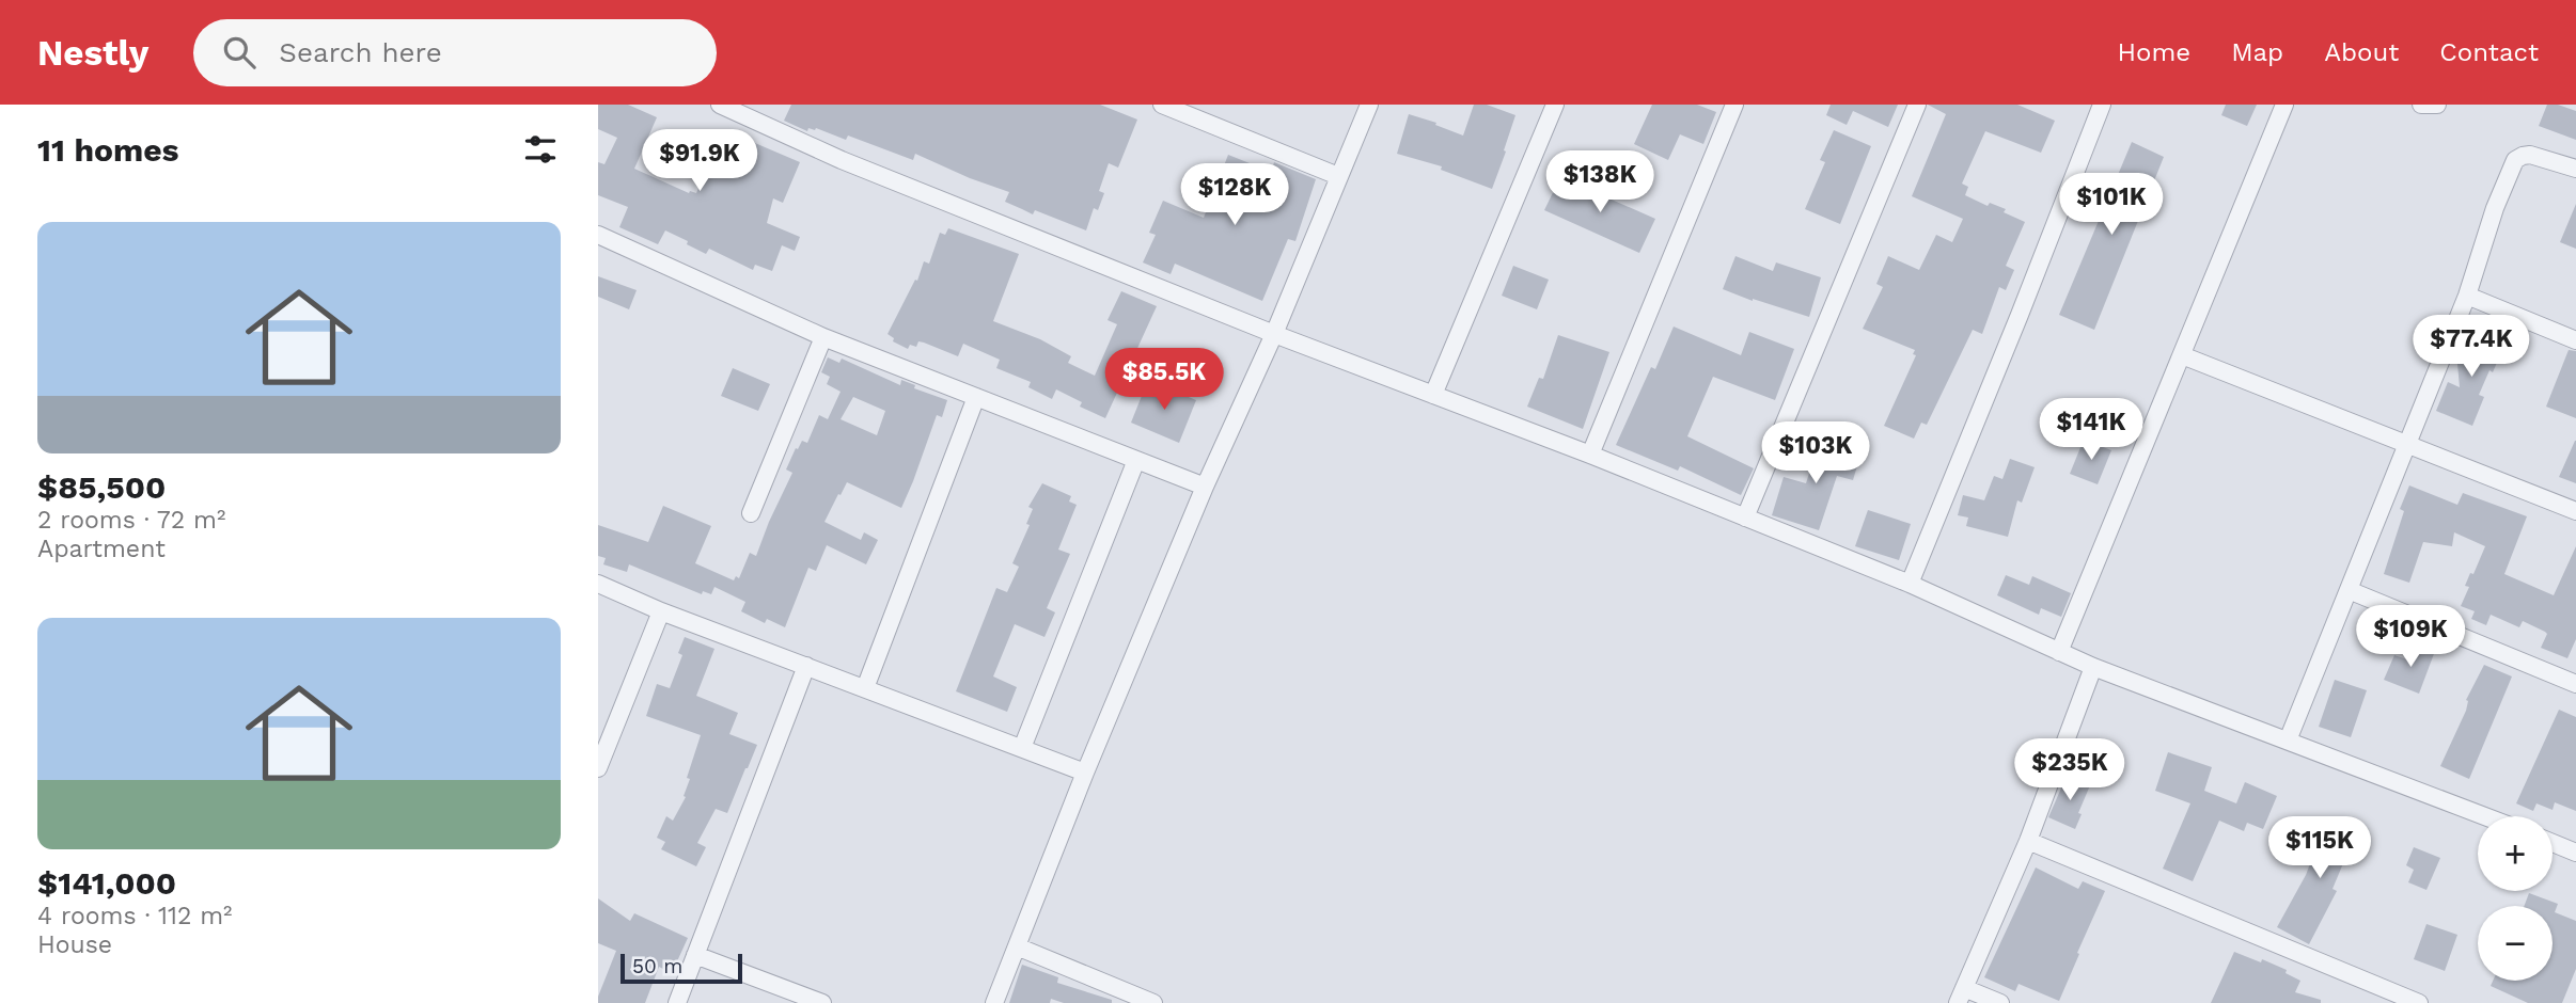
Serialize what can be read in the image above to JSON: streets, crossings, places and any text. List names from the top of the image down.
{
  "scale_bar": "50 m",
  "page": {
    "header": "Nestly",
    "search": "Search here",
    "nav": [
      "Home",
      "Map",
      "About",
      "Contact"
    ],
    "heading": "11 homes",
    "price": [
      "$91.9K",
      "$138K",
      "$128K",
      "$101K",
      "$77.4K",
      "$85.5K",
      "$141K",
      "$103K",
      "$109K",
      "$235K",
      "$115K"
    ],
    "list": [
      {
        "name": "$85,500",
        "note": "2 rooms · 72 m² · Apartment"
      },
      {
        "name": "$141,000",
        "note": "4 rooms · 112 m² · House"
      }
    ],
    "map_buttons": ["+", "−"],
    "scale": "50 m"
  }
}
